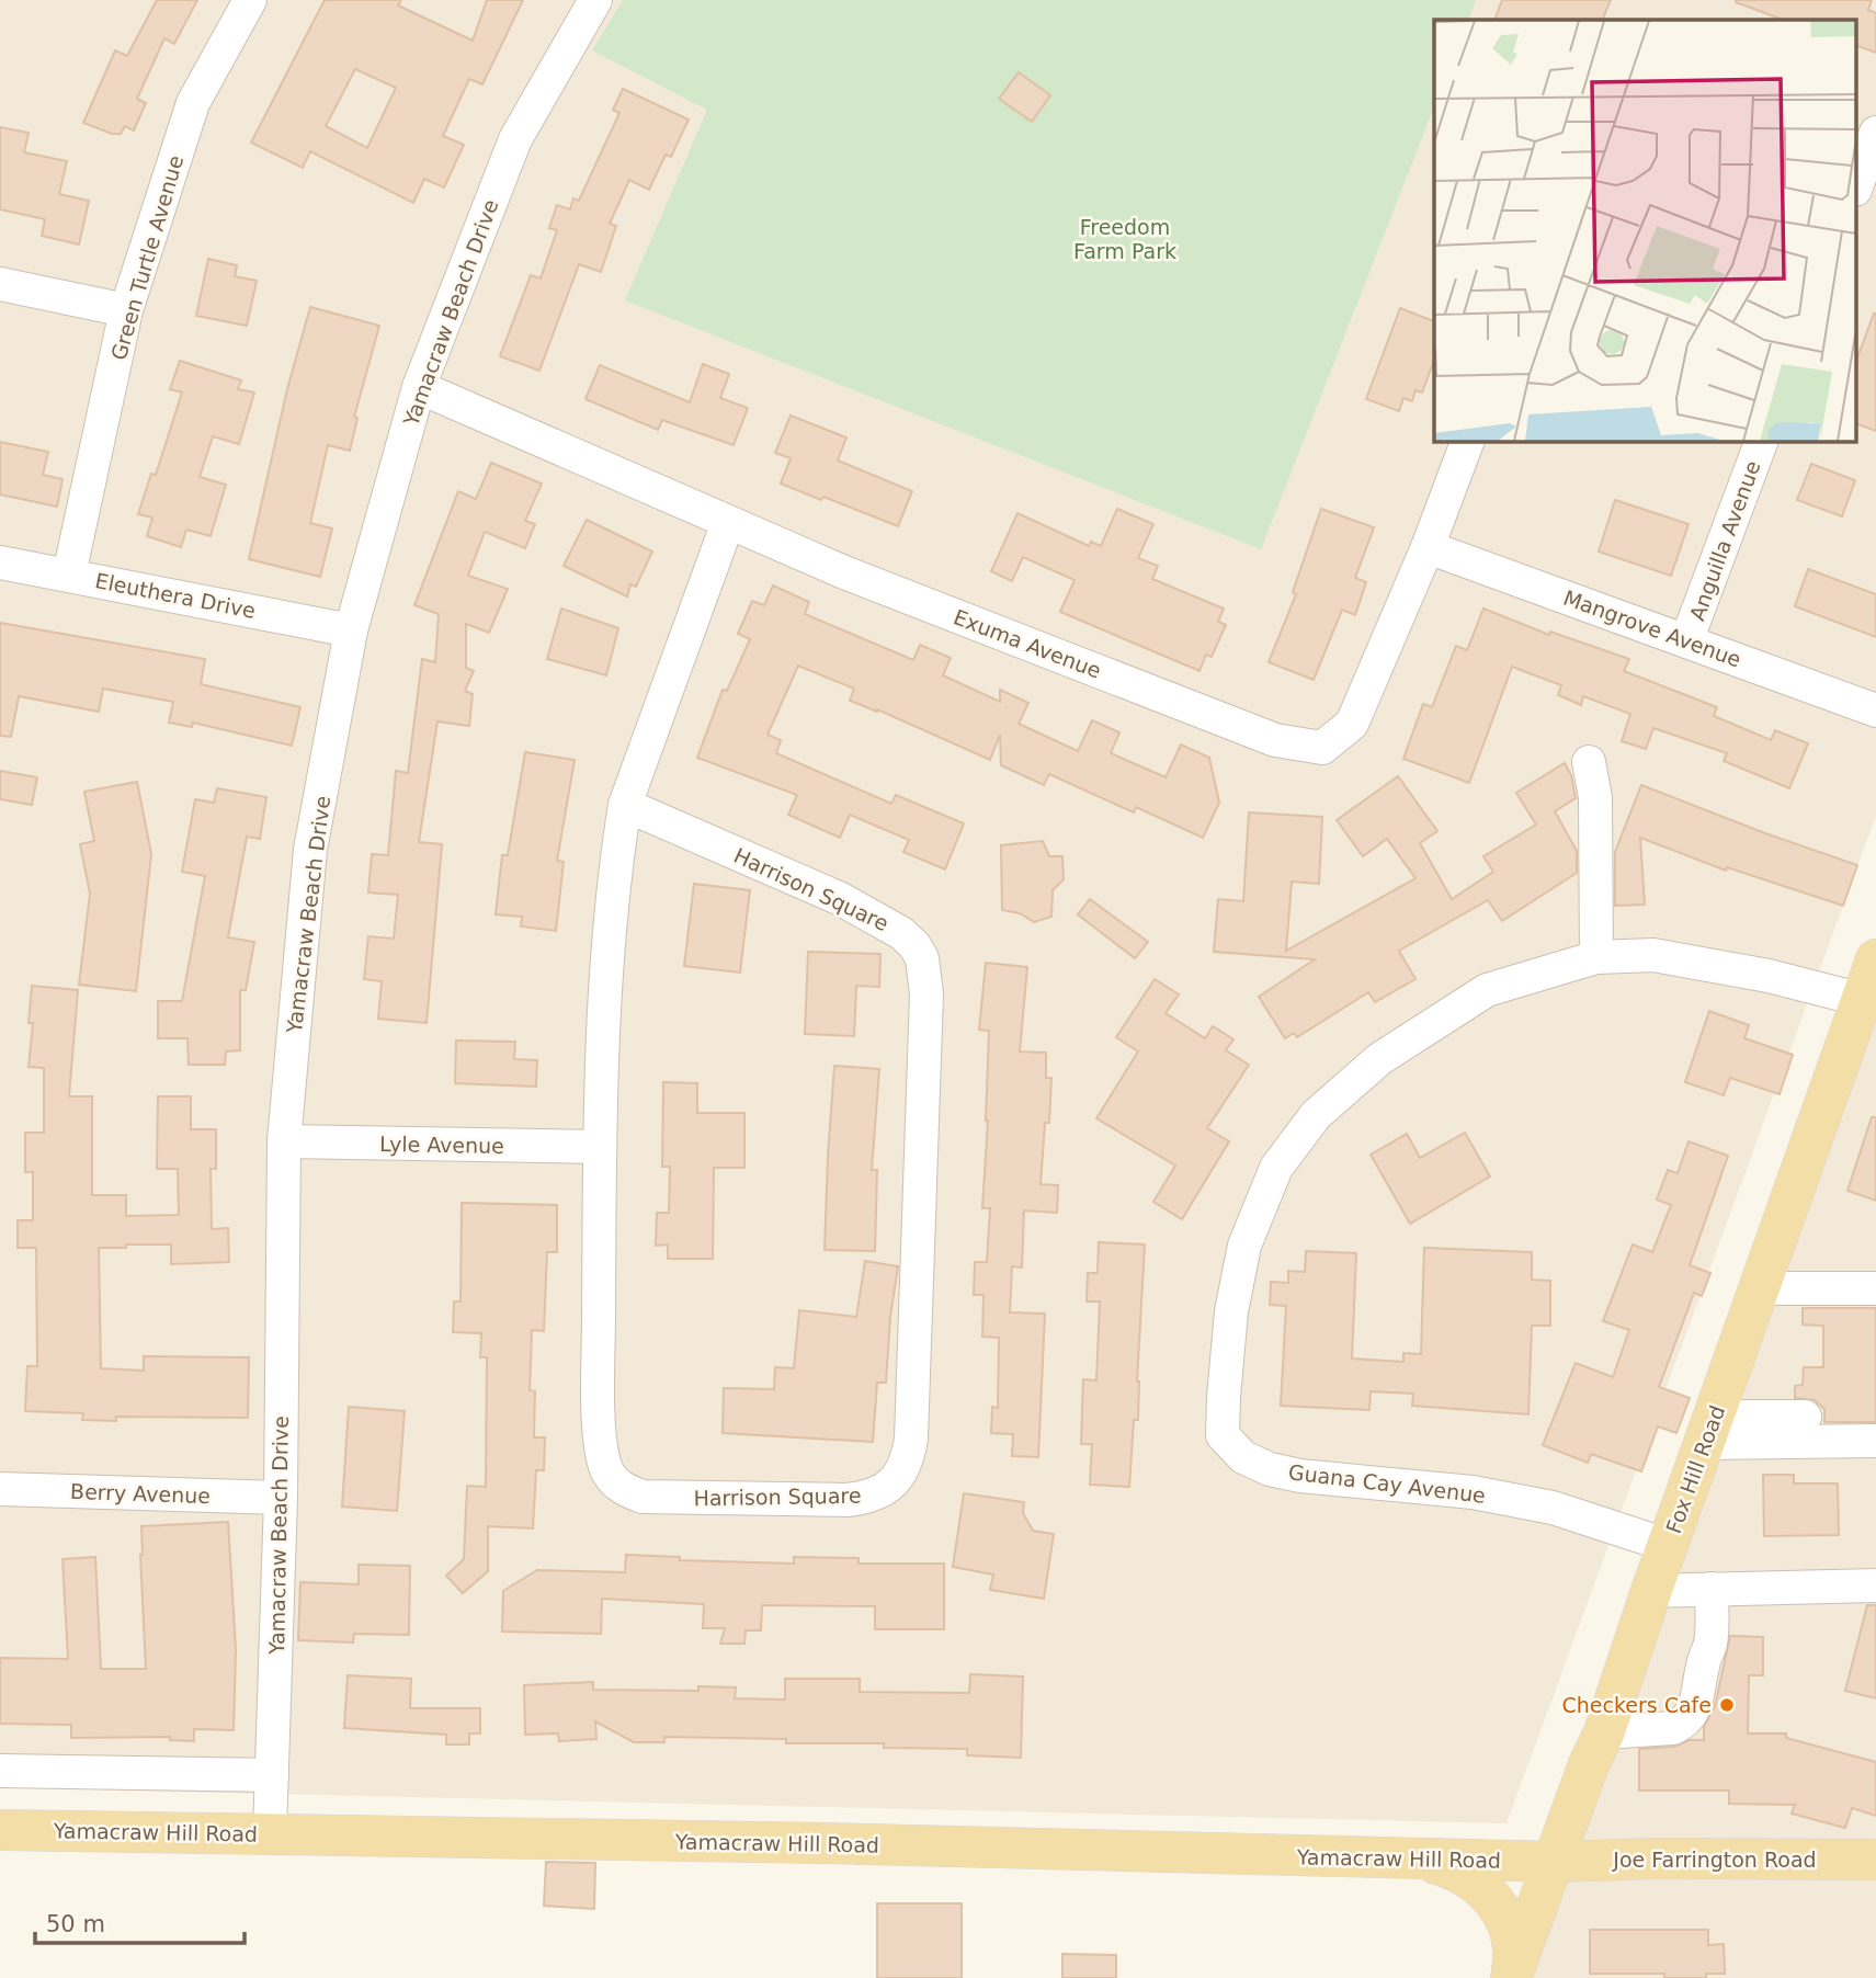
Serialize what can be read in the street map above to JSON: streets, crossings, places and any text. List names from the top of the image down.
{
  "streets": {
    "main road": ["Fox Hill Road", "Yamacraw Hill Road", "Joe Farrington Road"],
    "street": [
      "Green Turtle Avenue",
      "Yamacraw Beach Drive",
      "Anguilla Avenue",
      "Eleuthera Drive",
      "Mangrove Avenue",
      "Exuma Avenue",
      "Harrison Square",
      "Lyle Avenue",
      "Guana Cay Avenue",
      "Berry Avenue"
    ]
  },
  "crossings": [
    ["Green Turtle Avenue", "Eleuthera Drive"],
    ["Yamacraw Beach Drive", "Eleuthera Drive"],
    ["Yamacraw Beach Drive", "Exuma Avenue"],
    ["Yamacraw Beach Drive", "Lyle Avenue"],
    ["Yamacraw Beach Drive", "Berry Avenue"],
    ["Yamacraw Beach Drive", "Yamacraw Hill Road"],
    ["Anguilla Avenue", "Mangrove Avenue"],
    ["Mangrove Avenue", "Exuma Avenue"],
    ["Exuma Avenue", "Harrison Square"],
    ["Harrison Square", "Lyle Avenue"],
    ["Fox Hill Road", "Guana Cay Avenue"],
    ["Fox Hill Road", "Yamacraw Hill Road"],
    ["Fox Hill Road", "Joe Farrington Road"],
    ["Yamacraw Hill Road", "Joe Farrington Road"]
  ],
  "parks": ["Freedom Farm Park"],
  "places": ["Checkers Cafe"],
  "scale_bar": "50 m"
}
